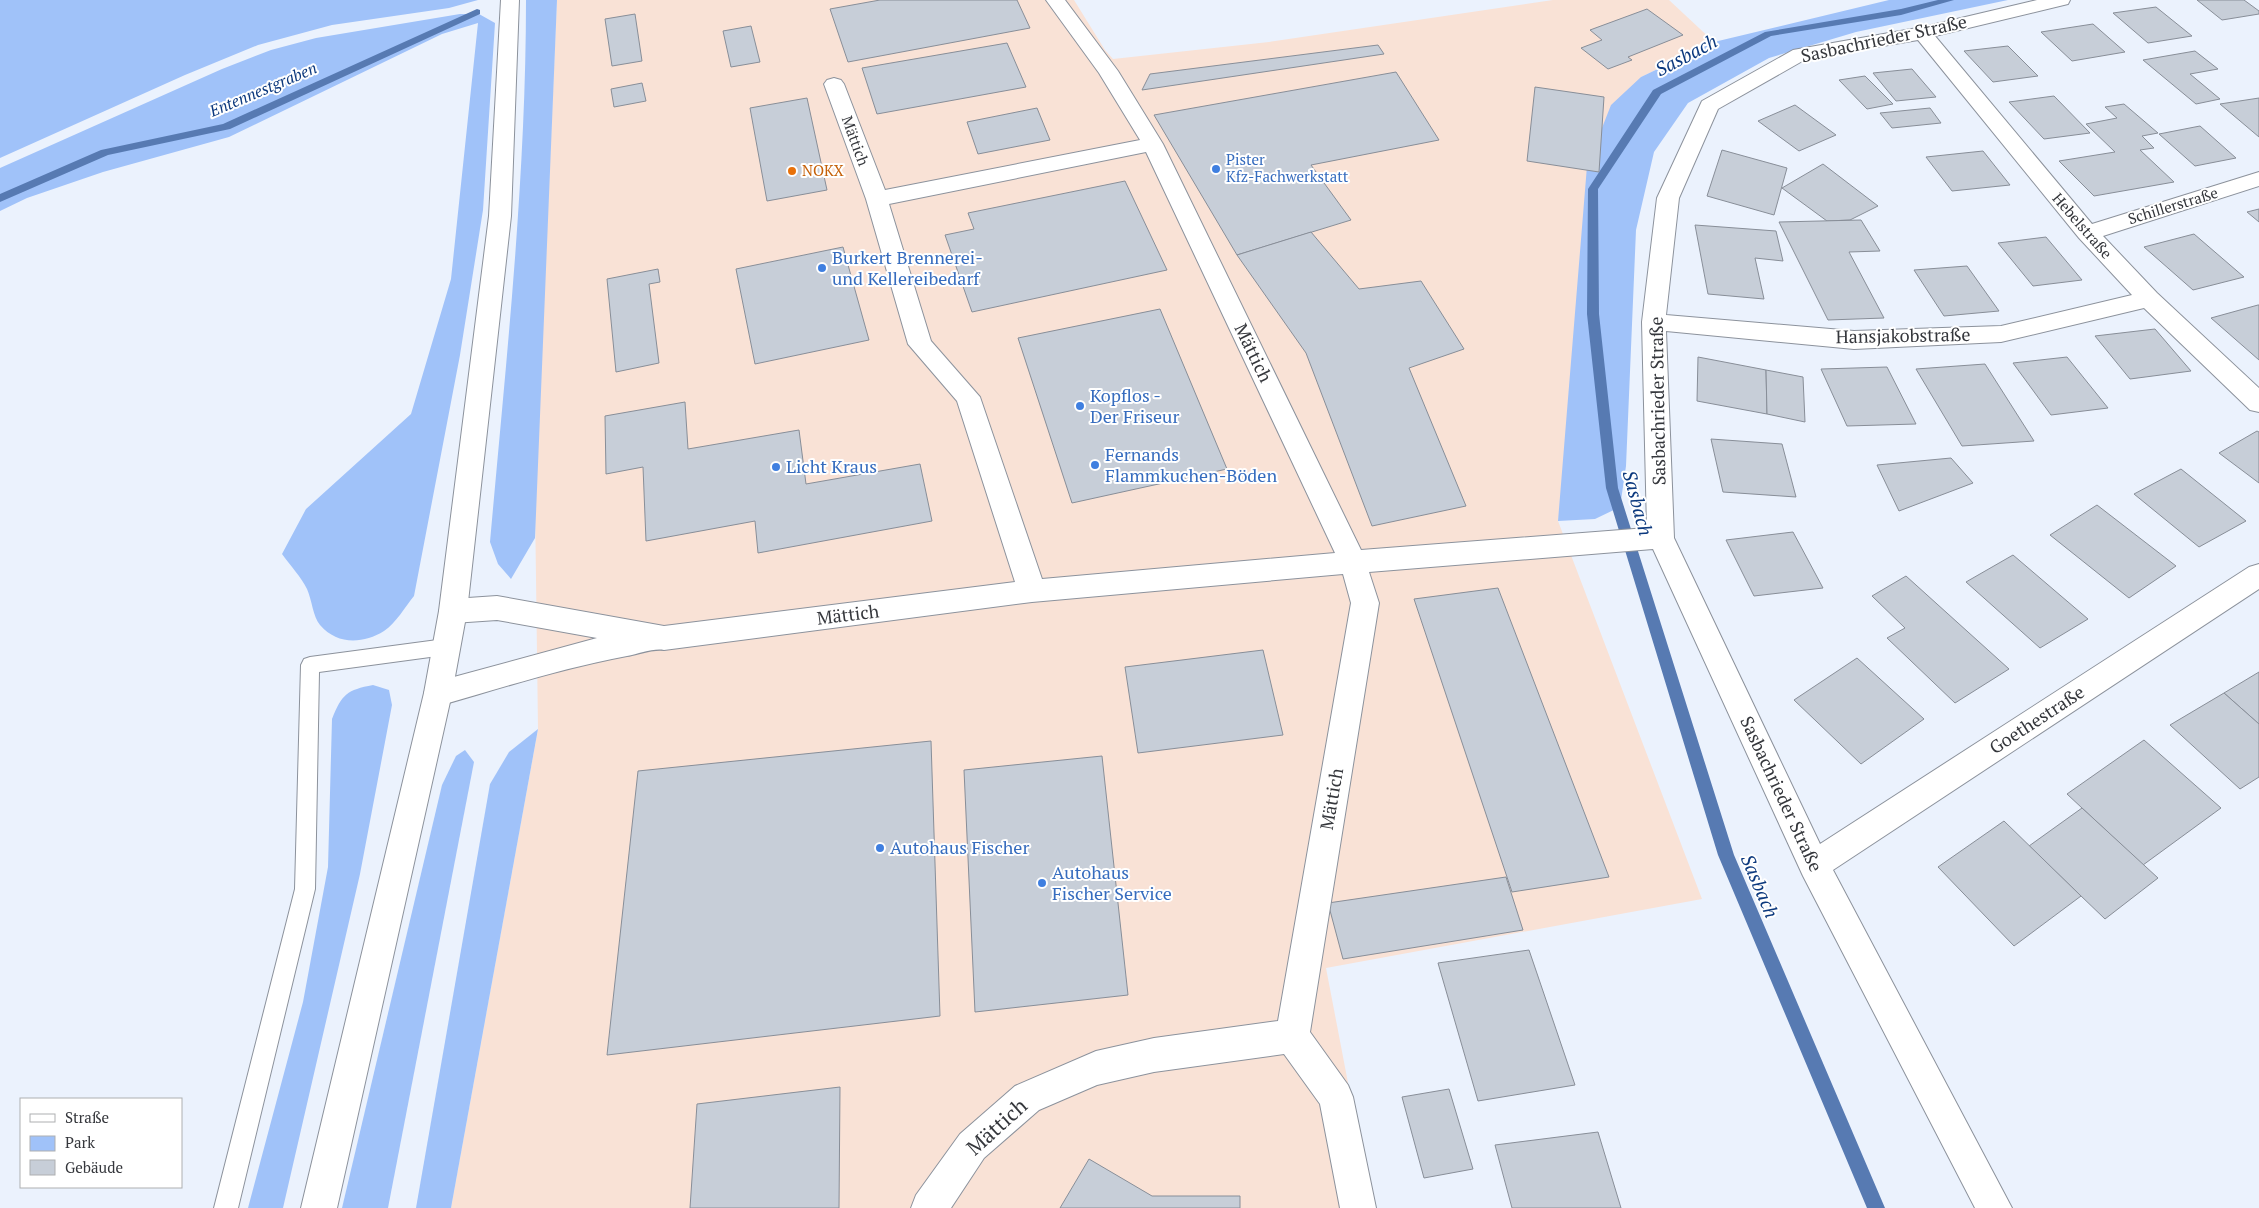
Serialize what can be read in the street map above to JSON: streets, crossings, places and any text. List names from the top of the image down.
{
  "streets": {
    "street": [
      "Sasbachrieder Straße",
      "Mättich",
      "Schillerstraße",
      "Hebelstraße",
      "Hansjakobstraße",
      "Goethestraße"
    ]
  },
  "crossings": [
    ["Sasbachrieder Straße", "Mättich"],
    ["Sasbachrieder Straße", "Hebelstraße"],
    ["Sasbachrieder Straße", "Hansjakobstraße"],
    ["Sasbachrieder Straße", "Goethestraße"],
    ["Schillerstraße", "Hebelstraße"],
    ["Hebelstraße", "Hansjakobstraße"]
  ],
  "water": ["Sasbach", "Entennestgraben"],
  "places": [
    "Pister Kfz-Fachwerkstatt",
    "NOKX",
    "Burkert Brennerei- und Kellereibedarf",
    "Kopflos - Der Friseur",
    "Fernands Flammkuchen-Böden",
    "Licht Kraus",
    "Autohaus Fischer",
    "Autohaus Fischer Service"
  ],
  "legend": ["Straße", "Park", "Gebäude"]
}
